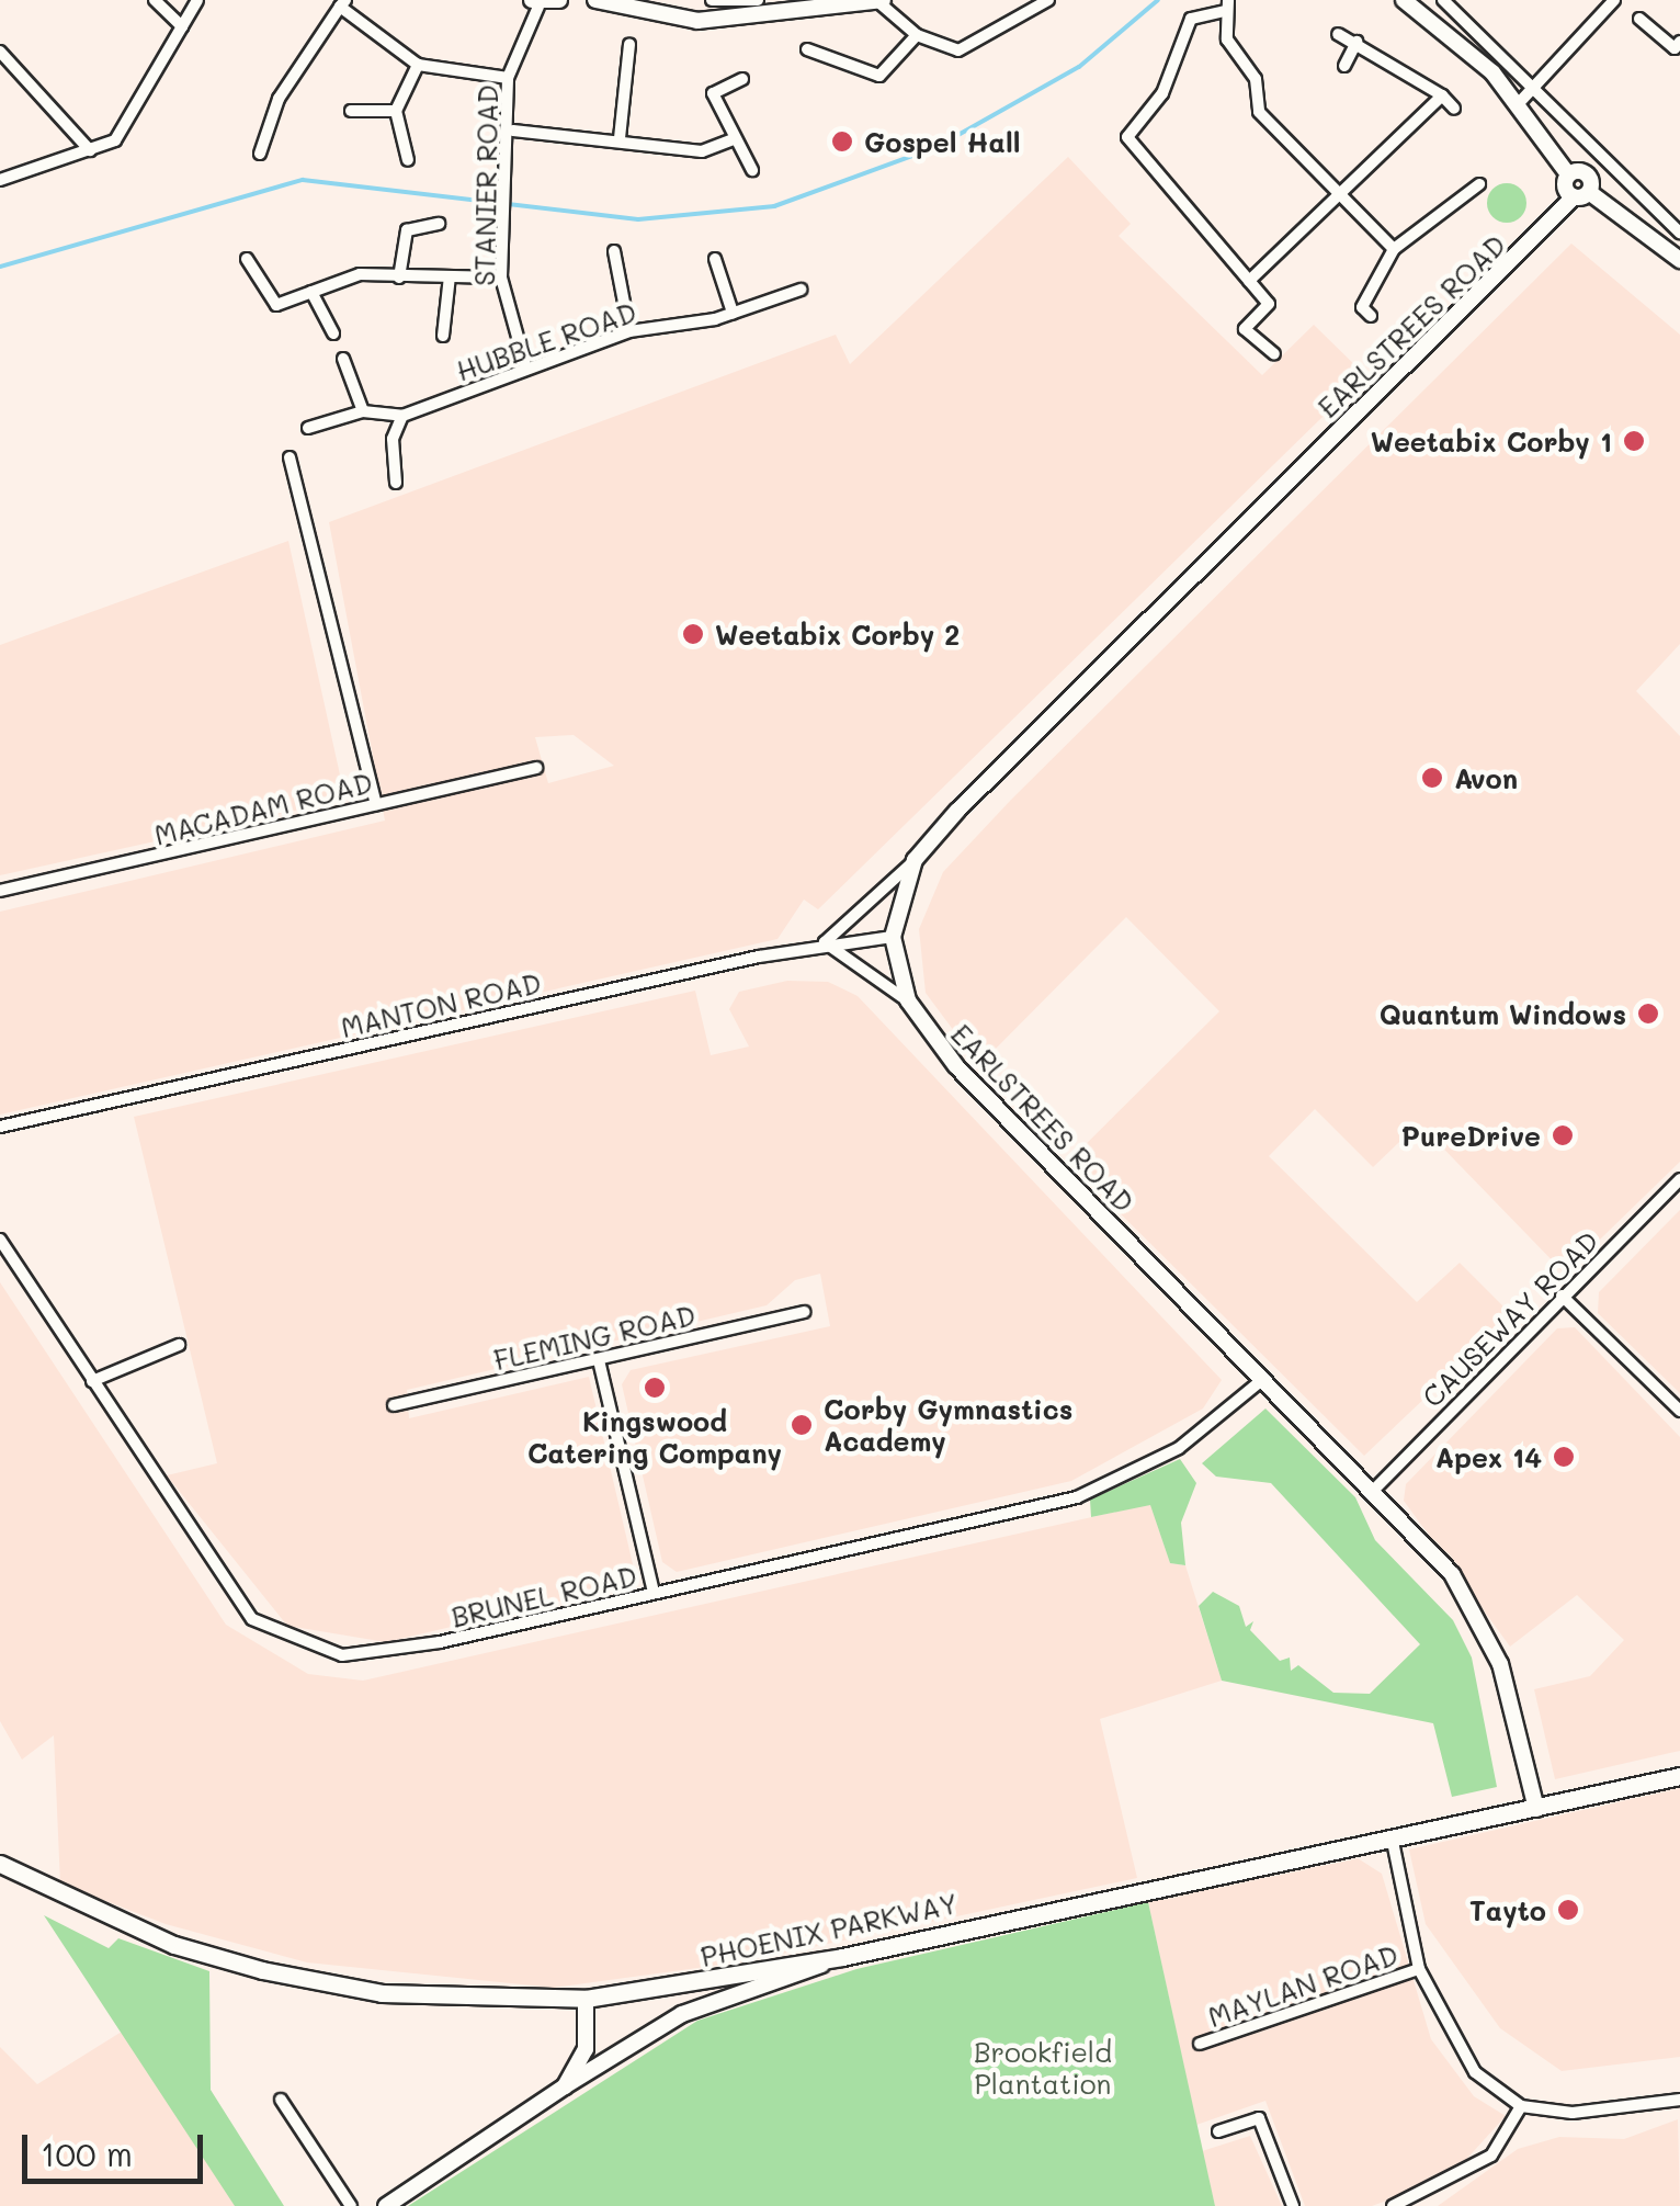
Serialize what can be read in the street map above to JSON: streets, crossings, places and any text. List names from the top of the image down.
{
  "streets": {
    "main road": ["PHOENIX PARKWAY"],
    "street": [
      "STANIER ROAD",
      "EARLSTREES ROAD",
      "HUBBLE ROAD",
      "MACADAM ROAD",
      "MANTON ROAD",
      "CAUSEWAY ROAD",
      "FLEMING ROAD",
      "BRUNEL ROAD",
      "MAYLAN ROAD"
    ]
  },
  "crossings": [
    ["STANIER ROAD", "HUBBLE ROAD"],
    ["EARLSTREES ROAD", "MANTON ROAD"],
    ["EARLSTREES ROAD", "CAUSEWAY ROAD"],
    ["EARLSTREES ROAD", "BRUNEL ROAD"],
    ["EARLSTREES ROAD", "PHOENIX PARKWAY"]
  ],
  "parks": ["Brookfield Plantation"],
  "places": [
    "Gospel Hall",
    "Weetabix Corby 1",
    "Weetabix Corby 2",
    "Avon",
    "Quantum Windows",
    "PureDrive",
    "Kingswood Catering Company",
    "Corby Gymnastics Academy",
    "Apex 14",
    "Tayto"
  ],
  "scale_bar": "100 m"
}
